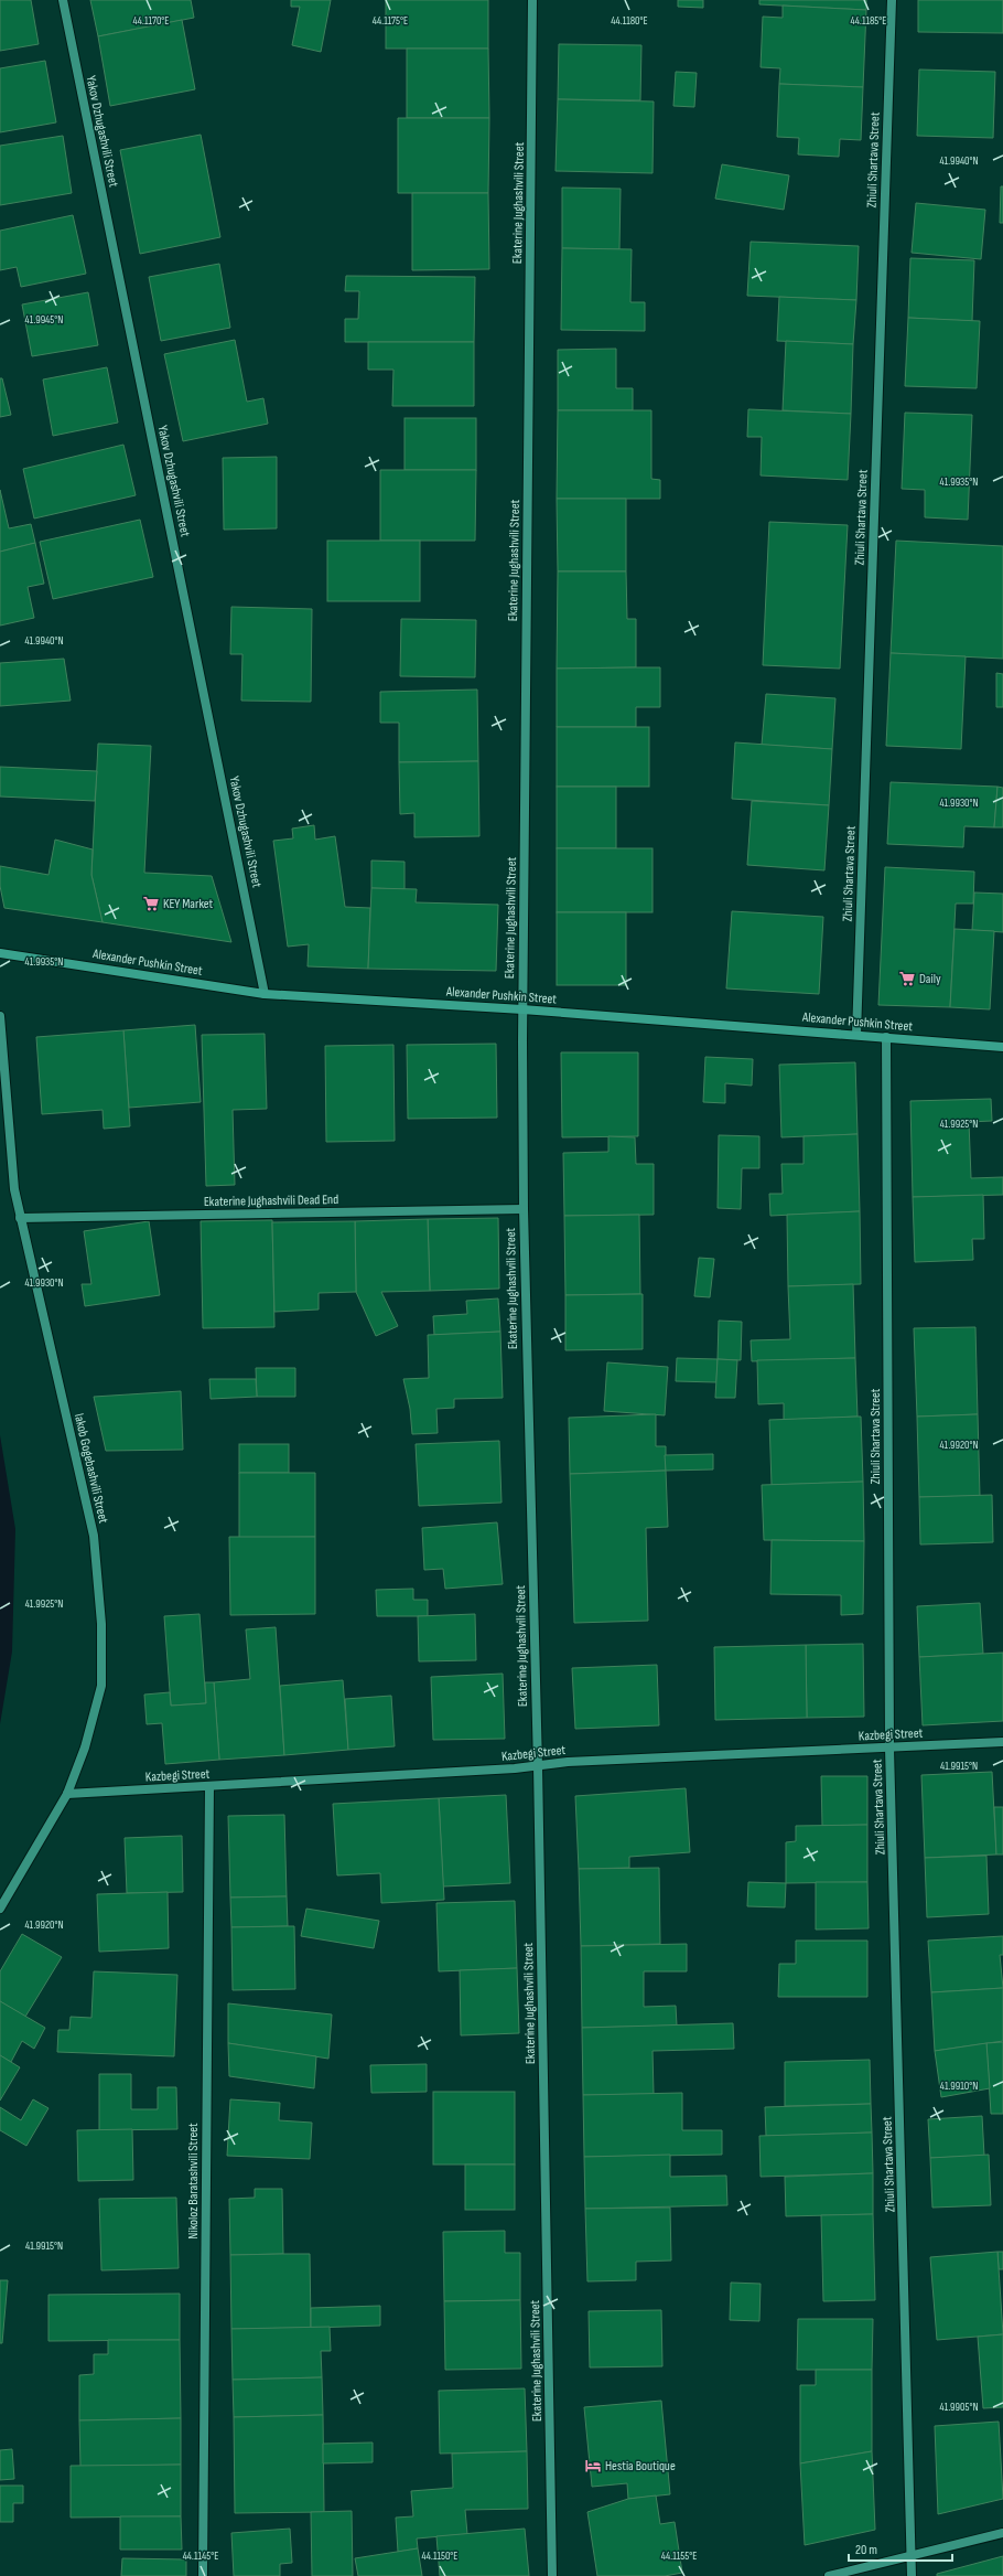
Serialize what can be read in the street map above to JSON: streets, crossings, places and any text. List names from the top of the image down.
{
  "streets": {
    "main road": ["Alexander Pushkin Street"],
    "street": [
      "Yakov Dzhugashvili Street",
      "Zhiuli Shartava Street",
      "Ekaterine Jughashvili Street",
      "Ekaterine Jughashvili Dead End",
      "Iakob Gogebashvili Street",
      "Kazbegi Street",
      "Nikoloz Baratashvili Street"
    ]
  },
  "crossings": [
    ["Yakov Dzhugashvili Street", "Alexander Pushkin Street"],
    ["Zhiuli Shartava Street", "Alexander Pushkin Street"],
    ["Zhiuli Shartava Street", "Kazbegi Street"],
    ["Ekaterine Jughashvili Street", "Alexander Pushkin Street"],
    ["Ekaterine Jughashvili Street", "Ekaterine Jughashvili Dead End"],
    ["Ekaterine Jughashvili Street", "Kazbegi Street"],
    ["Ekaterine Jughashvili Dead End", "Iakob Gogebashvili Street"],
    ["Iakob Gogebashvili Street", "Kazbegi Street"],
    ["Kazbegi Street", "Nikoloz Baratashvili Street"]
  ],
  "places": {
    "supermarket": ["KEY Market", "Daily"],
    "hotel": ["Hestia Boutique"]
  },
  "scale_bar": "20 m",
  "coordinates": [
    "44.1170°E",
    "44.1175°E",
    "44.1180°E",
    "44.1185°E",
    "41.9940°N",
    "41.9945°N",
    "41.9935°N",
    "41.9930°N",
    "41.9925°N",
    "41.9920°N",
    "41.9915°N",
    "41.9910°N",
    "41.9905°N",
    "44.1145°E",
    "44.1150°E",
    "44.1155°E"
  ]
}
